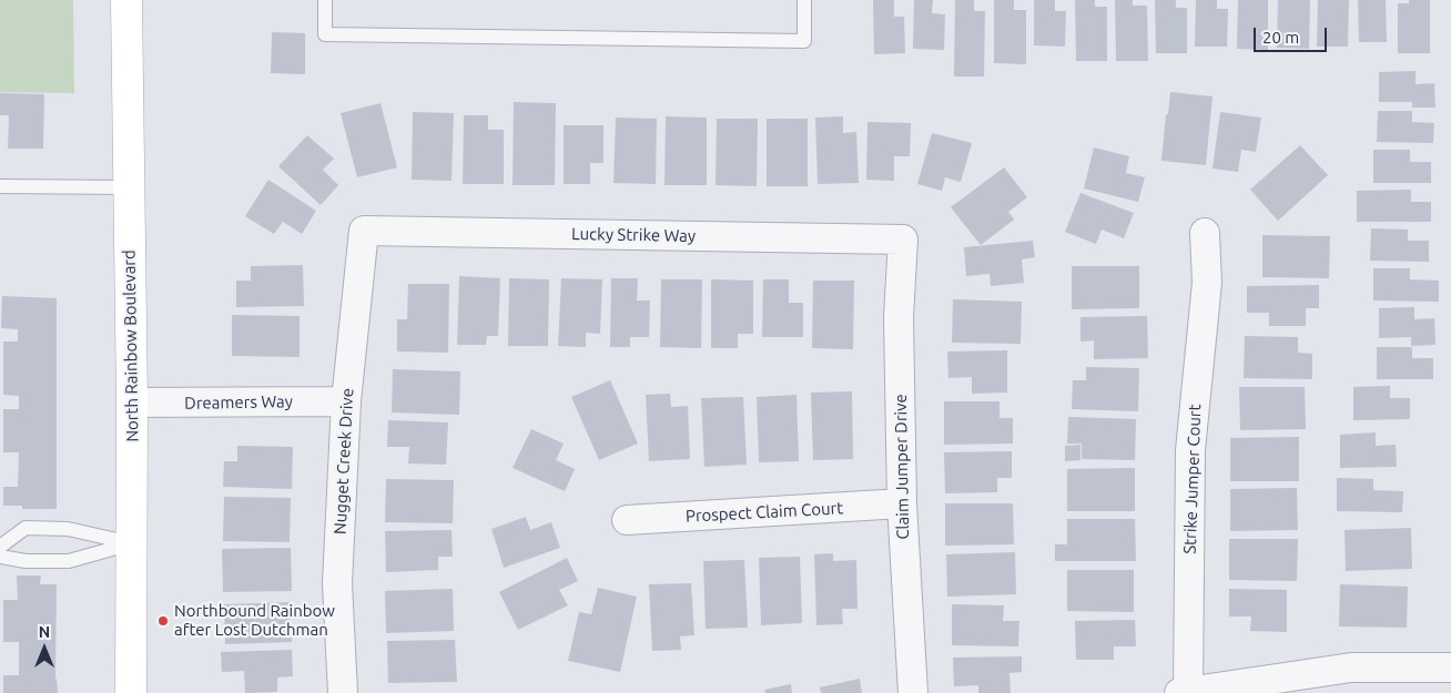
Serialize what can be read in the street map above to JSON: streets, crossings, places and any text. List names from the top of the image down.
{
  "streets": {
    "main road": ["North Rainbow Boulevard"],
    "street": [
      "Lucky Strike Way",
      "Dreamers Way",
      "Nugget Creek Drive",
      "Claim Jumper Drive",
      "Strike Jumper Court",
      "Prospect Claim Court"
    ]
  },
  "crossings": [
    ["Lucky Strike Way", "Nugget Creek Drive"],
    ["Lucky Strike Way", "Claim Jumper Drive"],
    ["North Rainbow Boulevard", "Dreamers Way"],
    ["Dreamers Way", "Nugget Creek Drive"],
    ["Claim Jumper Drive", "Prospect Claim Court"]
  ],
  "places": ["Northbound Rainbow after Lost Dutchman"],
  "scale_bar": "20 m",
  "north": "top"
}
